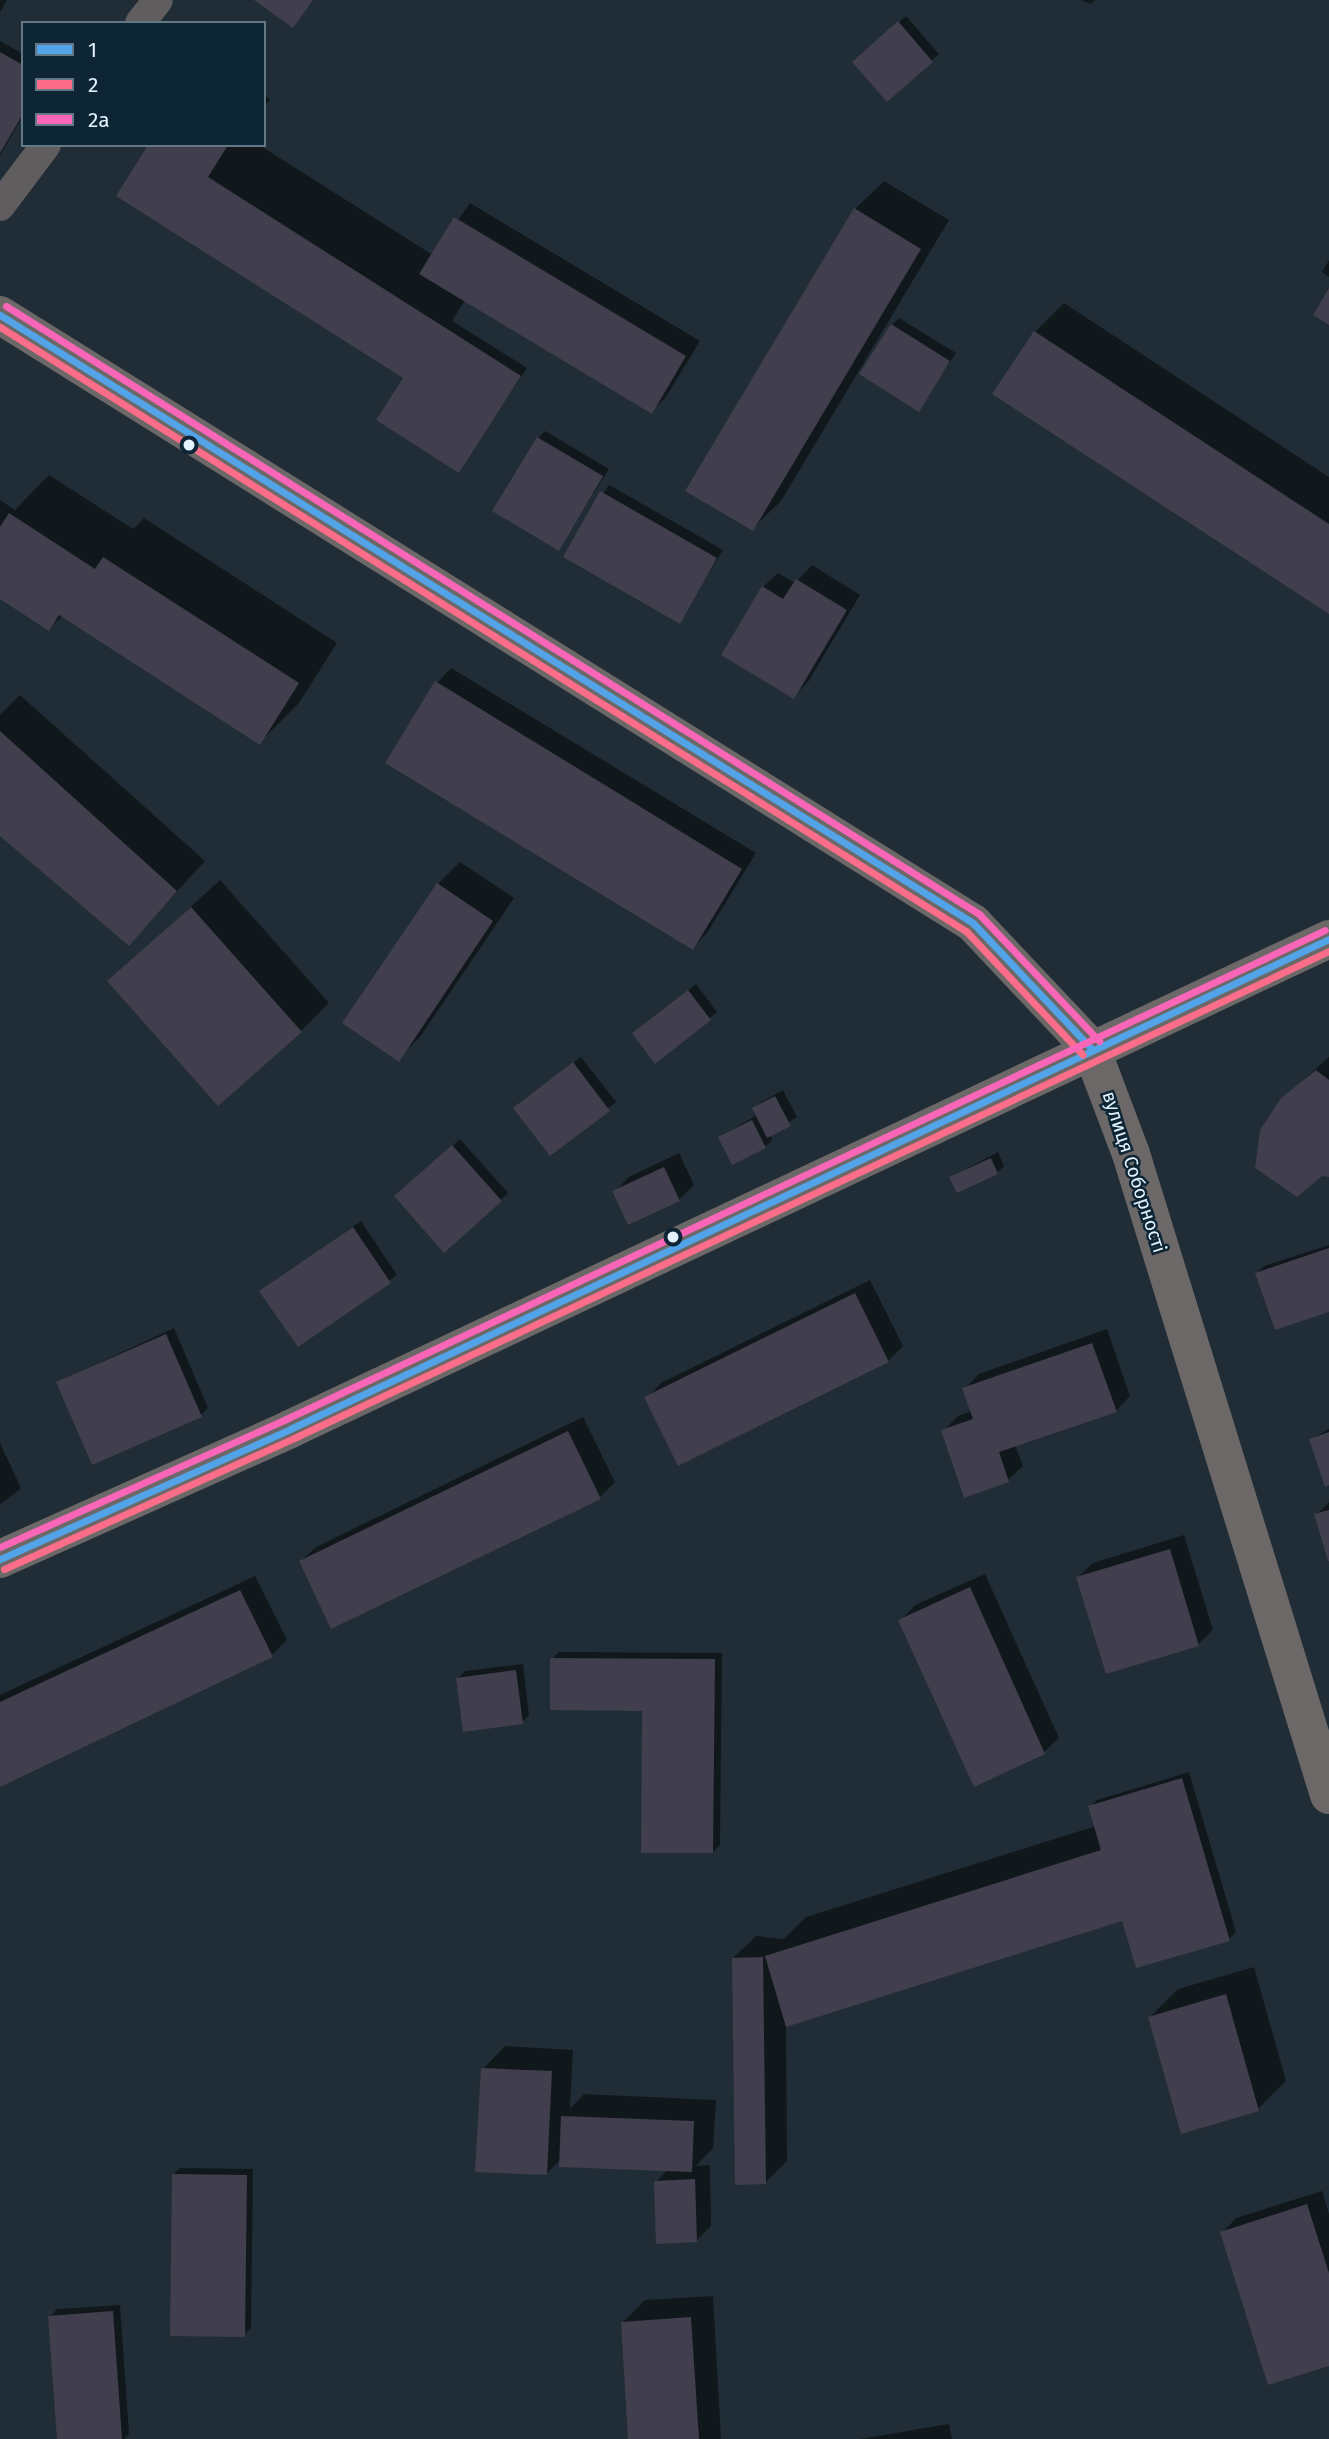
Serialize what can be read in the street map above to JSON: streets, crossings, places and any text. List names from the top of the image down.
{
  "streets": {
    "main road": ["вулиця Соборності"]
  },
  "lines": ["transit line 2а", "transit line 1", "transit line 2"],
  "legend": ["1", "2", "2а"]
}
